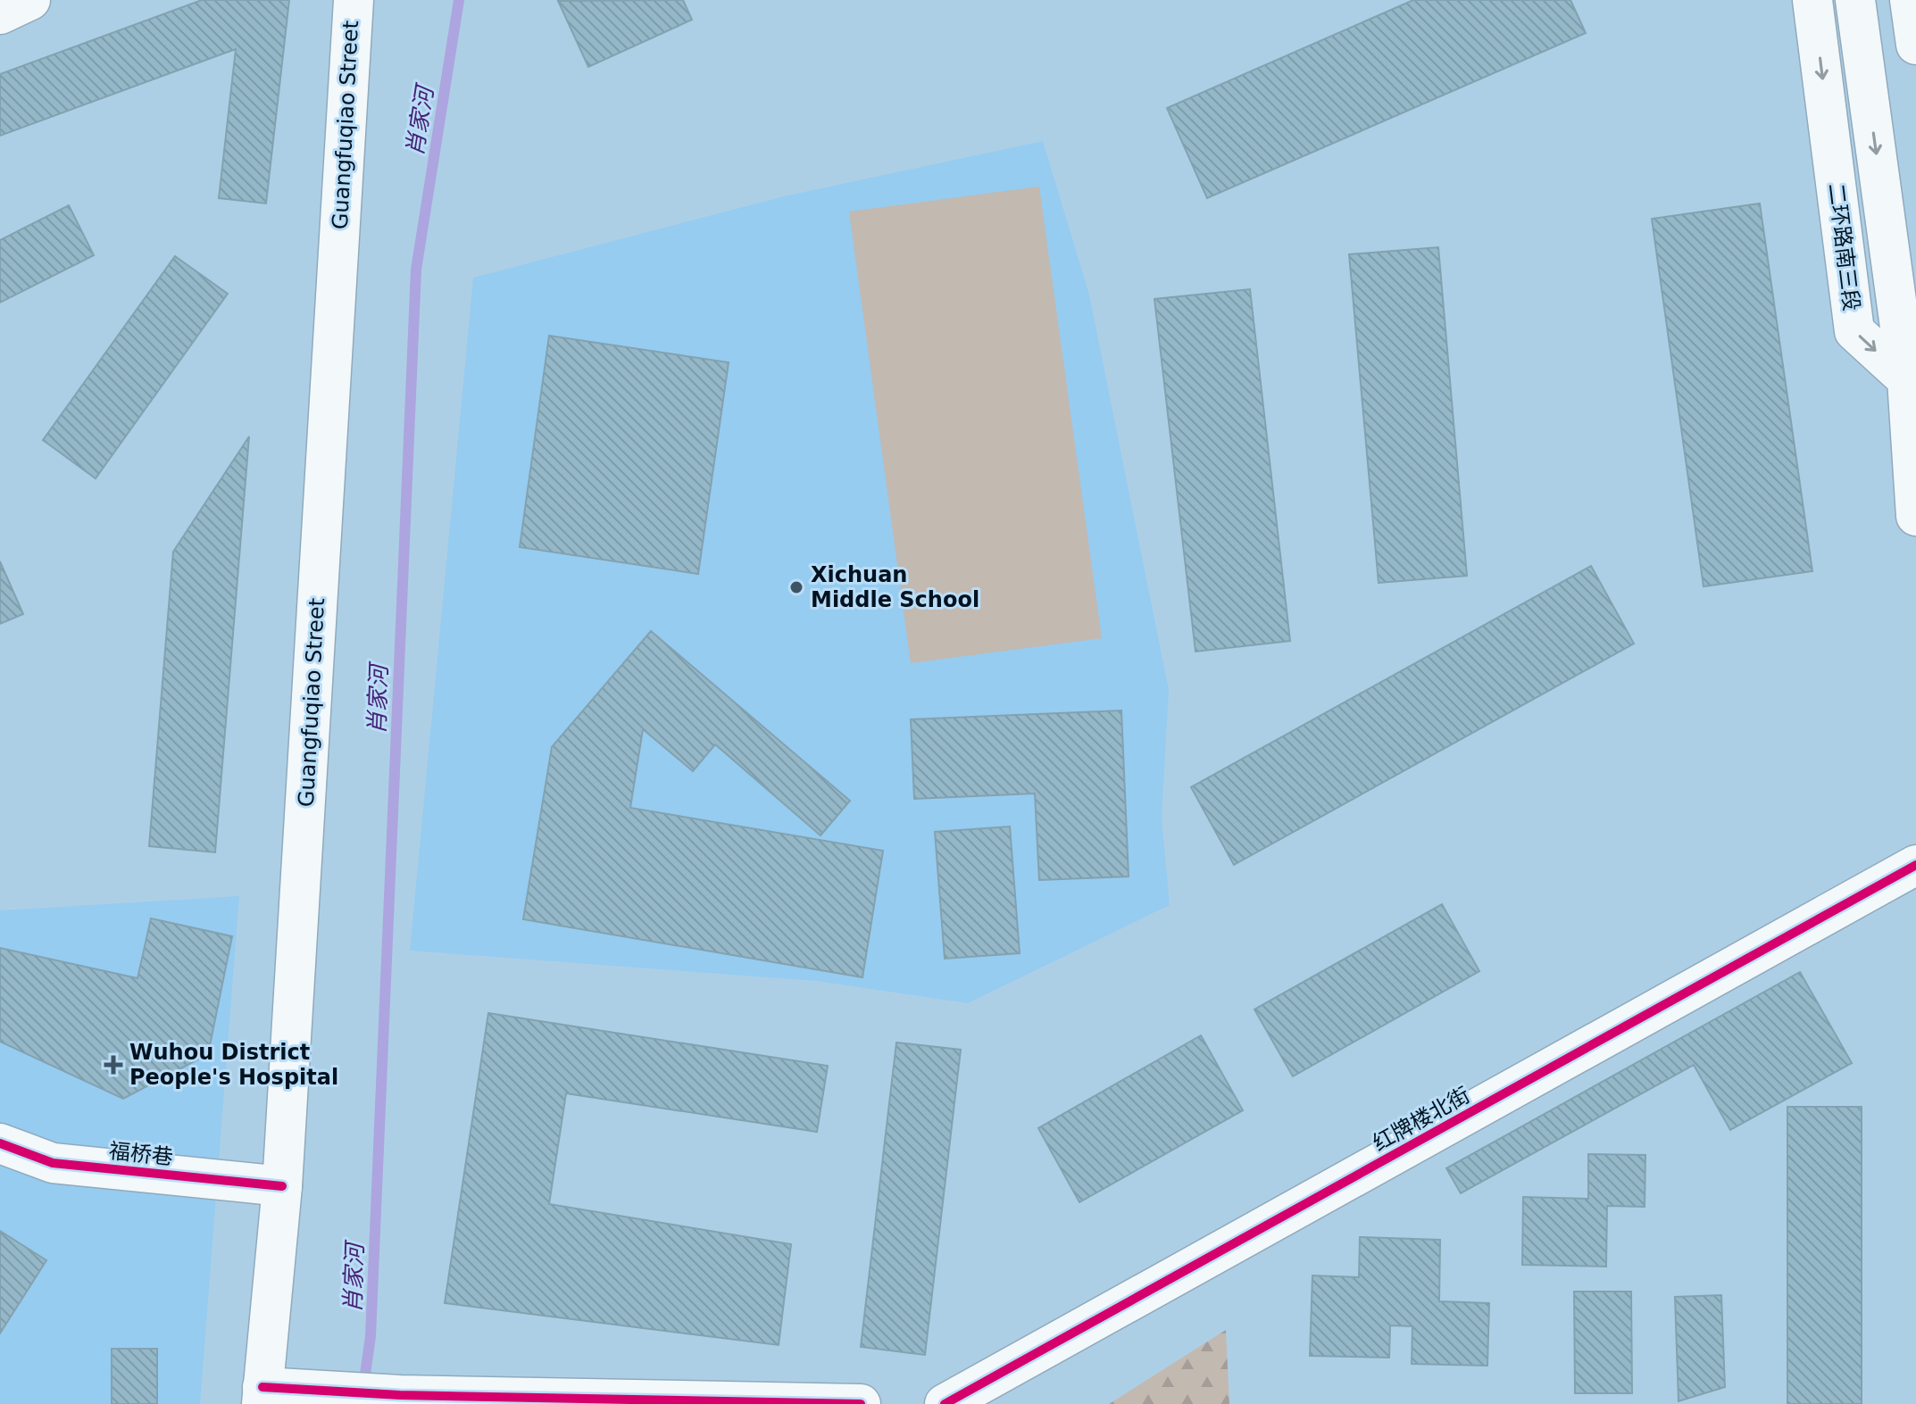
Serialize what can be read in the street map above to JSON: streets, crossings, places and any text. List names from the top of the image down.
{
  "streets": {
    "main road": [
      "Guangfuqiao Street",
      "二环路南三段",
      "红牌楼北街",
      "福桥巷"
    ]
  },
  "crossings": [
    ["Guangfuqiao Street", "福桥巷"]
  ],
  "water": ["肖家河"],
  "places": {
    "other": ["Xichuan Middle School"],
    "health": ["Wuhou District People's Hospital"]
  }
}
